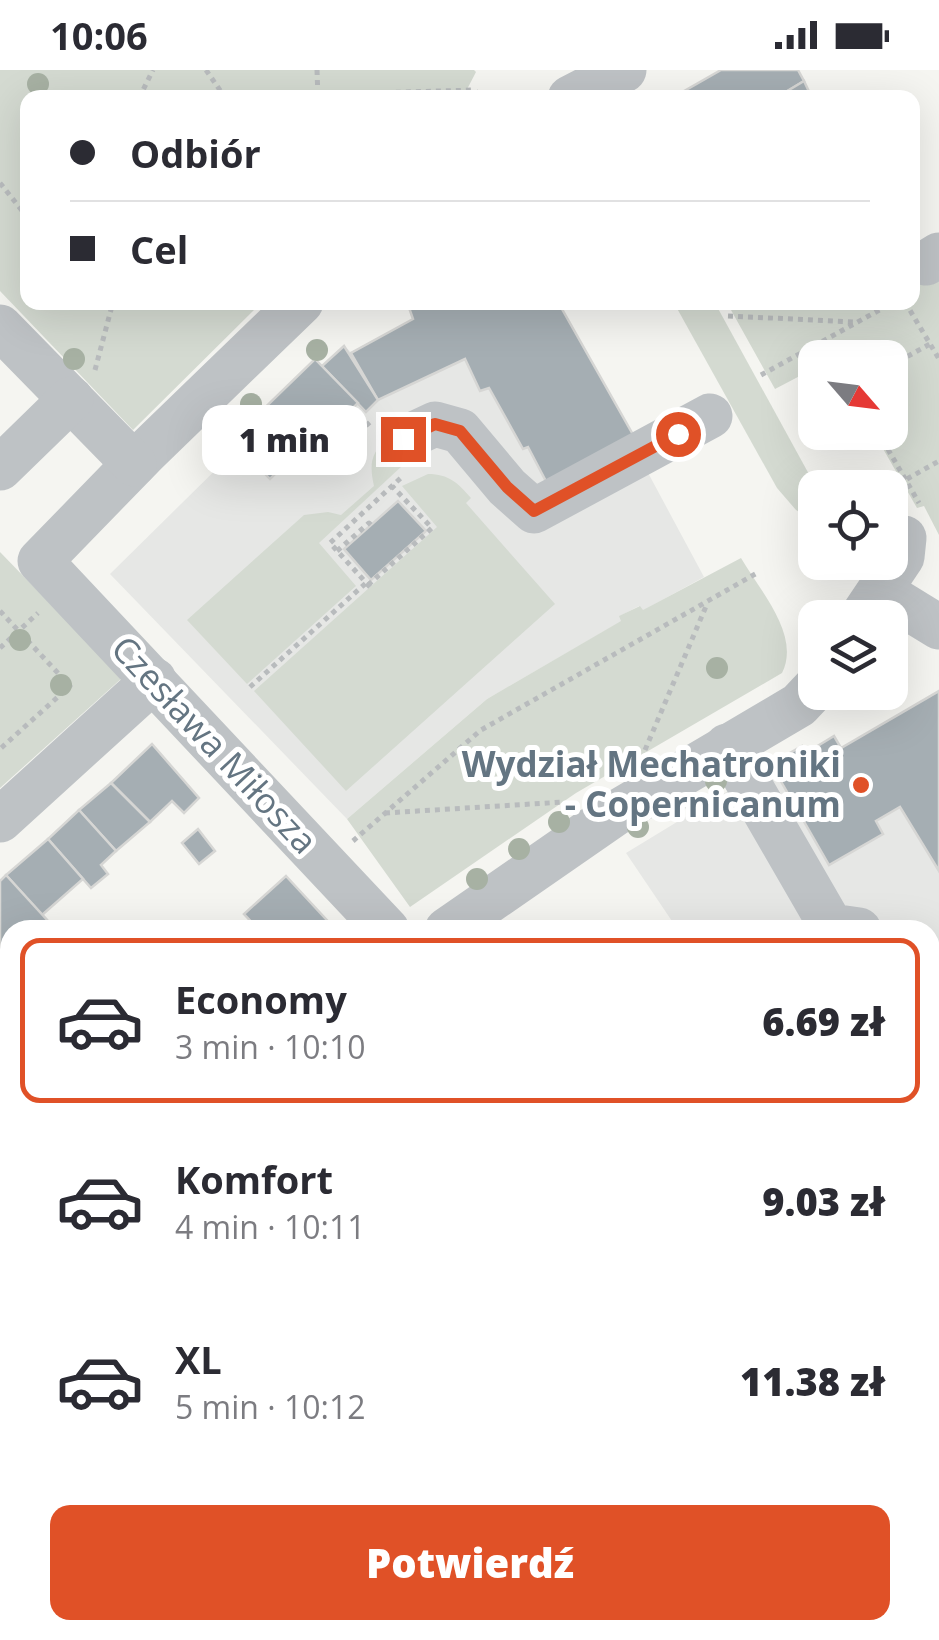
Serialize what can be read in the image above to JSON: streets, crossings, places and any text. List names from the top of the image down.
{
  "streets": {
    "street": ["Czesława Miłosza"]
  },
  "places": ["Wydział Mechatroniki - Copernicanum"],
  "north": "bottom right",
  "page": {
    "status": "10:06",
    "banner": ["Odbiór", "Cel"],
    "bubble": "1 min",
    "list": [
      {
        "name": "Economy",
        "note": "3 min · 10:10",
        "value": "6.69 zł"
      },
      {
        "name": "Komfort",
        "note": "4 min · 10:11",
        "value": "9.03 zł"
      },
      {
        "name": "XL",
        "note": "5 min · 10:12",
        "value": "11.38 zł"
      }
    ],
    "buttons": "Potwierdź"
  }
}
